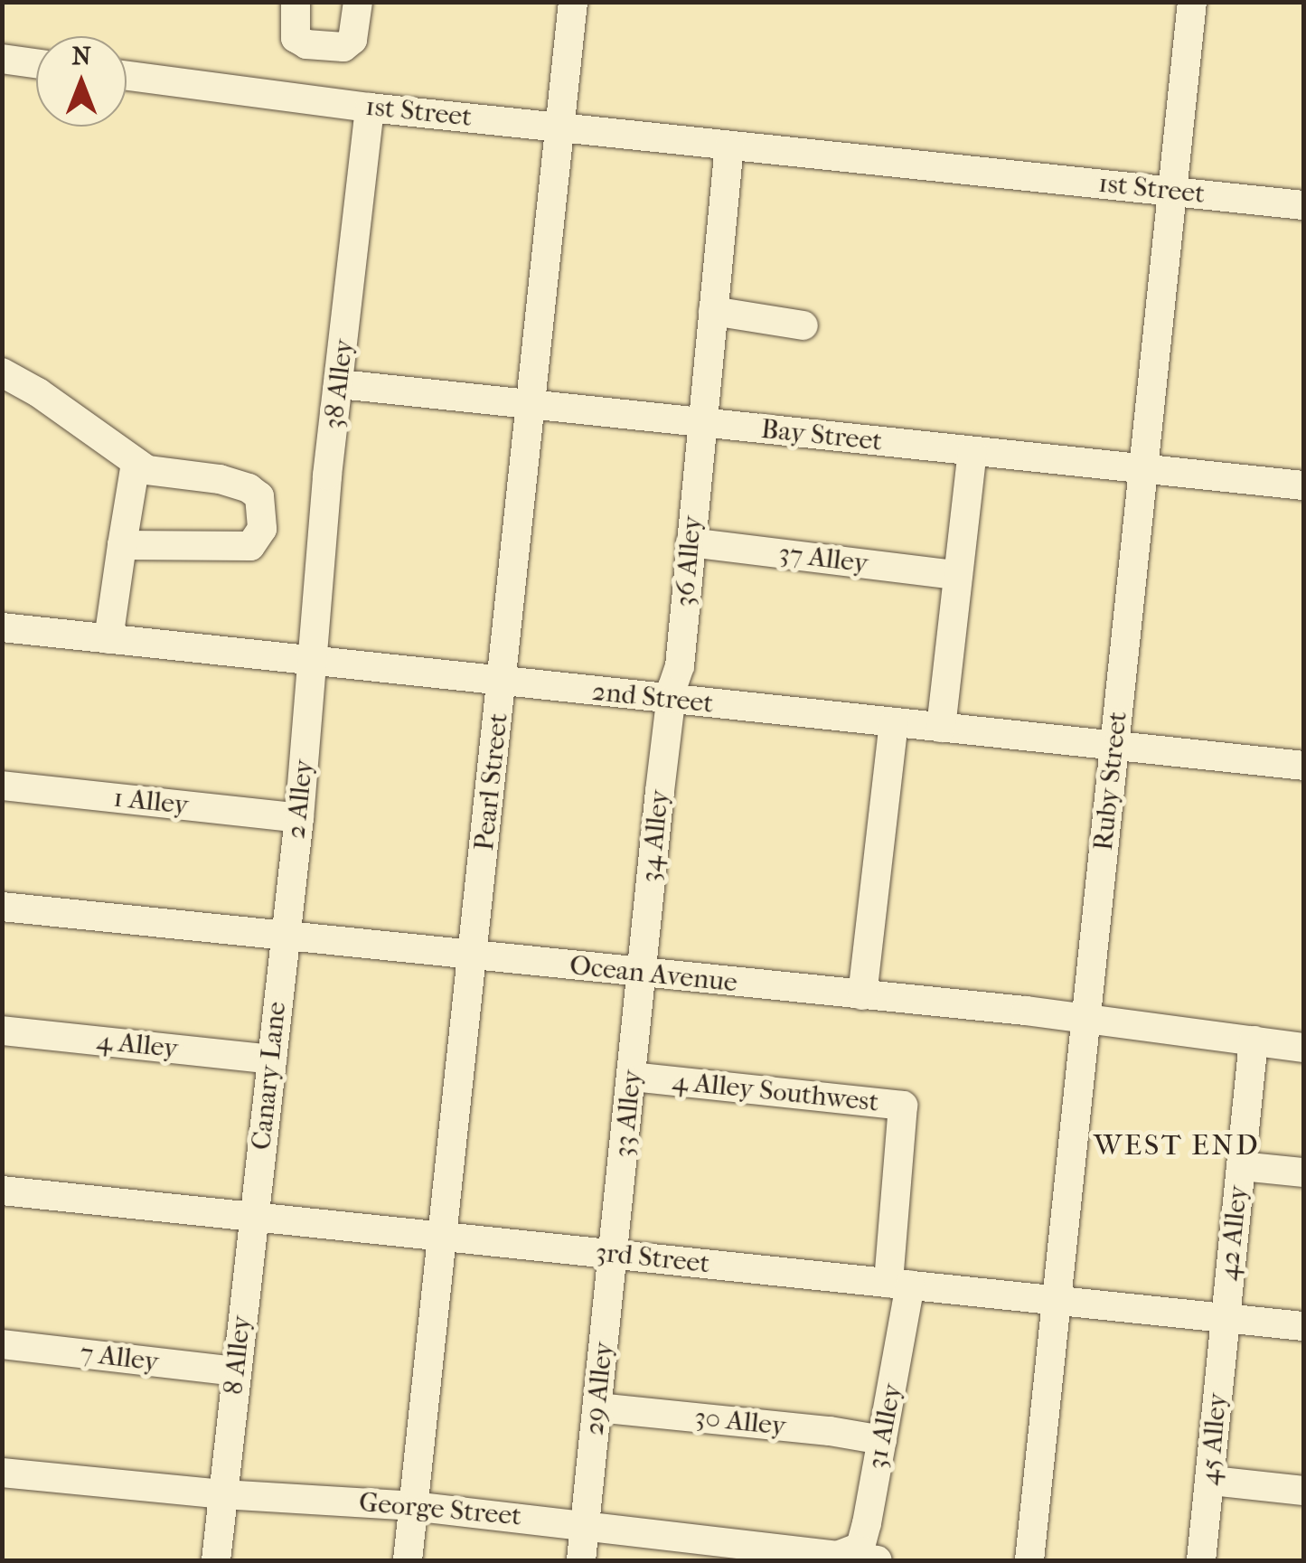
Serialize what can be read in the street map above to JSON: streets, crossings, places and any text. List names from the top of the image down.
{
  "streets": {
    "street": [
      "1st Street",
      "38 Alley",
      "Bay Street",
      "37 Alley",
      "36 Alley",
      "2nd Street",
      "Ruby Street",
      "Pearl Street",
      "2 Alley",
      "1 Alley",
      "34 Alley",
      "Ocean Avenue",
      "4 Alley",
      "Canary Lane",
      "4 Alley Southwest",
      "33 Alley",
      "42 Alley",
      "3rd Street",
      "8 Alley",
      "7 Alley",
      "29 Alley",
      "30 Alley",
      "31 Alley",
      "45 Alley",
      "George Street"
    ]
  },
  "crossings": [
    ["1st Street", "38 Alley"],
    ["1st Street", "Ruby Street"],
    ["1st Street", "Pearl Street"],
    ["38 Alley", "Bay Street"],
    ["38 Alley", "2nd Street"],
    ["38 Alley", "2 Alley"],
    ["Bay Street", "36 Alley"],
    ["Bay Street", "Ruby Street"],
    ["Bay Street", "Pearl Street"],
    ["37 Alley", "36 Alley"],
    ["36 Alley", "2nd Street"],
    ["36 Alley", "34 Alley"],
    ["2nd Street", "Ruby Street"],
    ["2nd Street", "Pearl Street"],
    ["2nd Street", "2 Alley"],
    ["2nd Street", "34 Alley"],
    ["Ruby Street", "Ocean Avenue"],
    ["Ruby Street", "3rd Street"],
    ["Pearl Street", "Ocean Avenue"],
    ["Pearl Street", "3rd Street"],
    ["Pearl Street", "George Street"],
    ["2 Alley", "1 Alley"],
    ["2 Alley", "Ocean Avenue"],
    ["2 Alley", "Canary Lane"],
    ["34 Alley", "Ocean Avenue"],
    ["34 Alley", "33 Alley"],
    ["Ocean Avenue", "Canary Lane"],
    ["Ocean Avenue", "33 Alley"],
    ["Ocean Avenue", "42 Alley"],
    ["4 Alley", "Canary Lane"],
    ["Canary Lane", "3rd Street"],
    ["Canary Lane", "8 Alley"],
    ["4 Alley Southwest", "33 Alley"],
    ["4 Alley Southwest", "3rd Street"],
    ["4 Alley Southwest", "31 Alley"],
    ["33 Alley", "3rd Street"],
    ["33 Alley", "29 Alley"],
    ["42 Alley", "3rd Street"],
    ["42 Alley", "45 Alley"],
    ["3rd Street", "8 Alley"],
    ["3rd Street", "29 Alley"],
    ["3rd Street", "31 Alley"],
    ["3rd Street", "45 Alley"],
    ["8 Alley", "7 Alley"],
    ["8 Alley", "George Street"],
    ["29 Alley", "30 Alley"],
    ["29 Alley", "George Street"],
    ["30 Alley", "31 Alley"],
    ["31 Alley", "George Street"]
  ],
  "districts": ["WEST END"],
  "north": "top"
}
